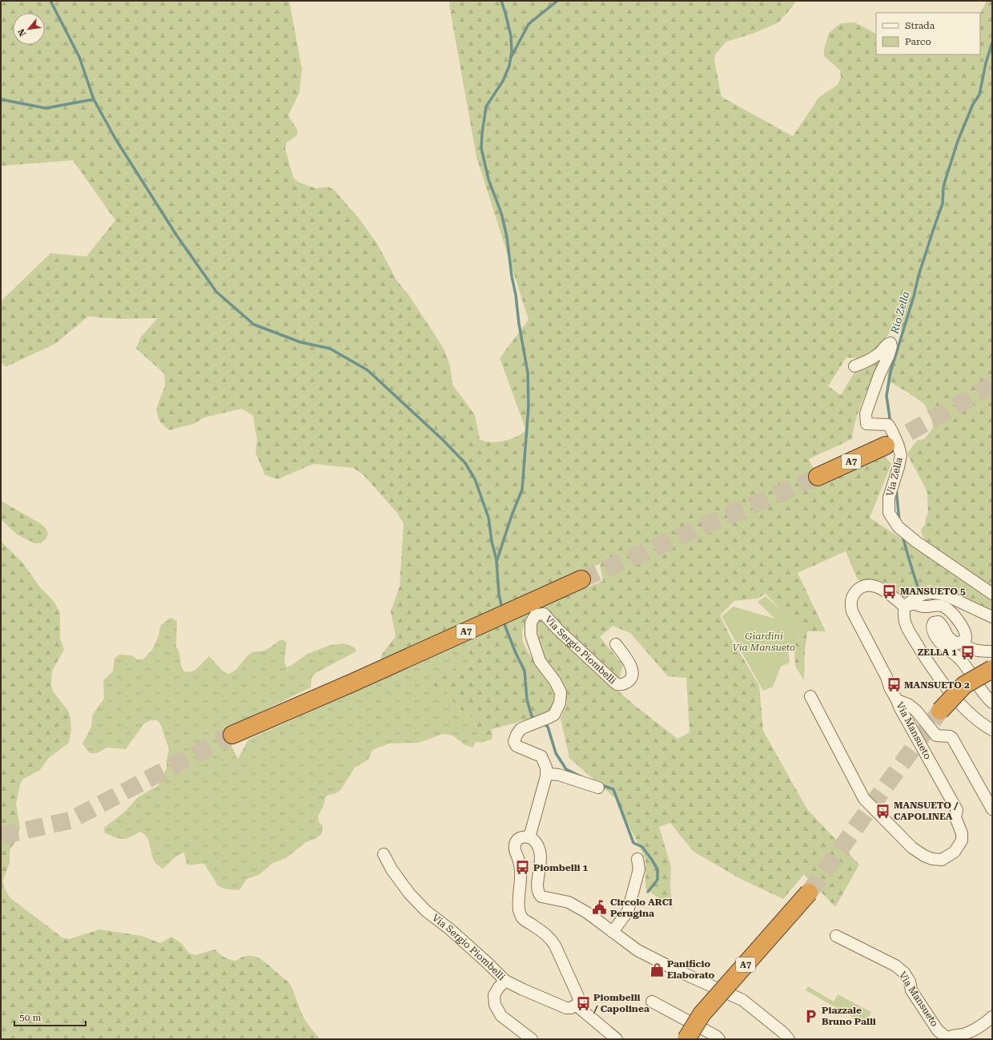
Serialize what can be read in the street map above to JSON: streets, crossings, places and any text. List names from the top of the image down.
{
  "streets": {
    "highway": ["A7"],
    "street": ["Via Zella", "Via Sergio Piombelli", "Via Mansueto"]
  },
  "water": ["Rio Zella"],
  "parks": ["Giardini Via Mansueto"],
  "places": {
    "bus stop": [
      "MANSUETO 5",
      "ZELLA 1",
      "MANSUETO 2",
      "MANSUETO / CAPOLINEA",
      "Piombelli 1",
      "Piombelli / Capolinea"
    ],
    "public building": ["Circolo ARCI Perugina"],
    "shop": ["Panificio Elaborato"],
    "parking": ["Piazzale Bruno Palli"]
  },
  "legend": ["Strada", "Parco"],
  "scale_bar": "50 m",
  "north": "bottom left"
}
